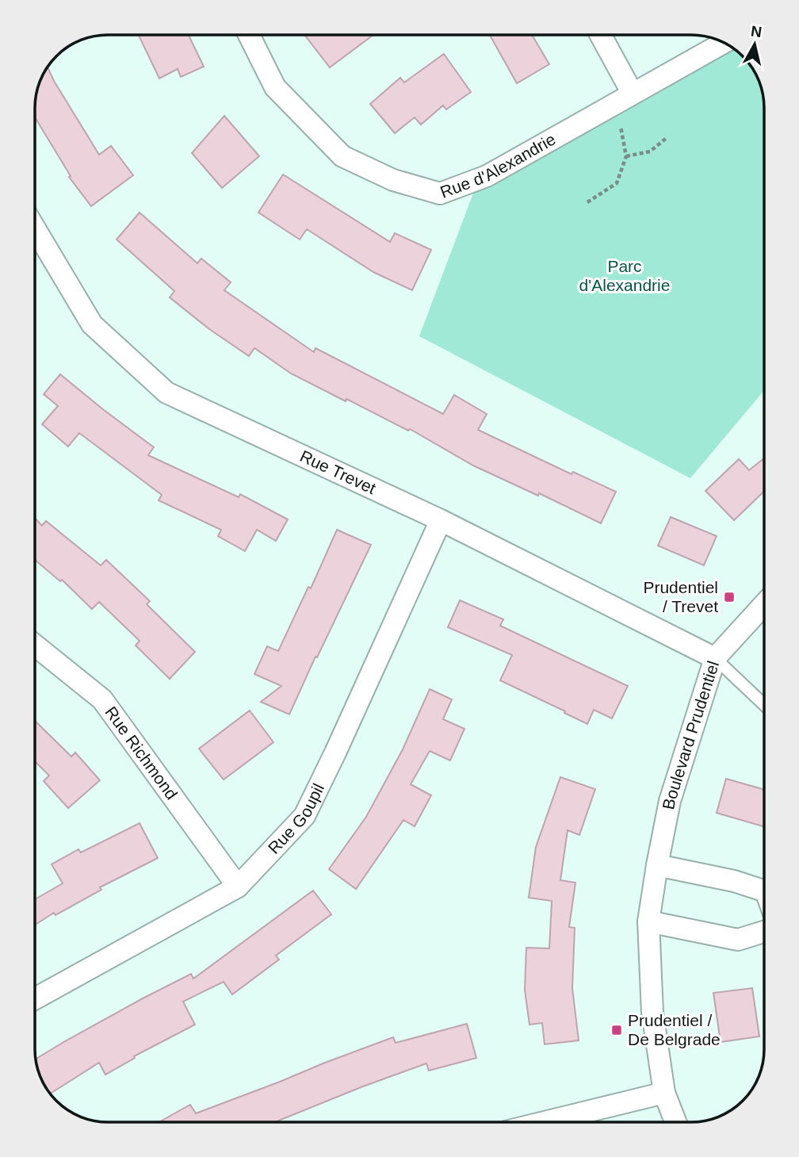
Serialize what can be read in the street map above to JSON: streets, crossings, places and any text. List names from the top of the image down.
{
  "streets": {
    "street": [
      "Rue d'Alexandrie",
      "Rue Trevet",
      "Boulevard Prudentiel",
      "Rue Richmond",
      "Rue Goupil"
    ]
  },
  "crossings": [
    ["Rue Trevet", "Boulevard Prudentiel"],
    ["Rue Trevet", "Rue Goupil"],
    ["Rue Richmond", "Rue Goupil"]
  ],
  "parks": ["Parc d'Alexandrie"],
  "places": {
    "transit": ["Prudentiel / Trevet", "Prudentiel / De Belgrade"]
  },
  "north": "top"
}
